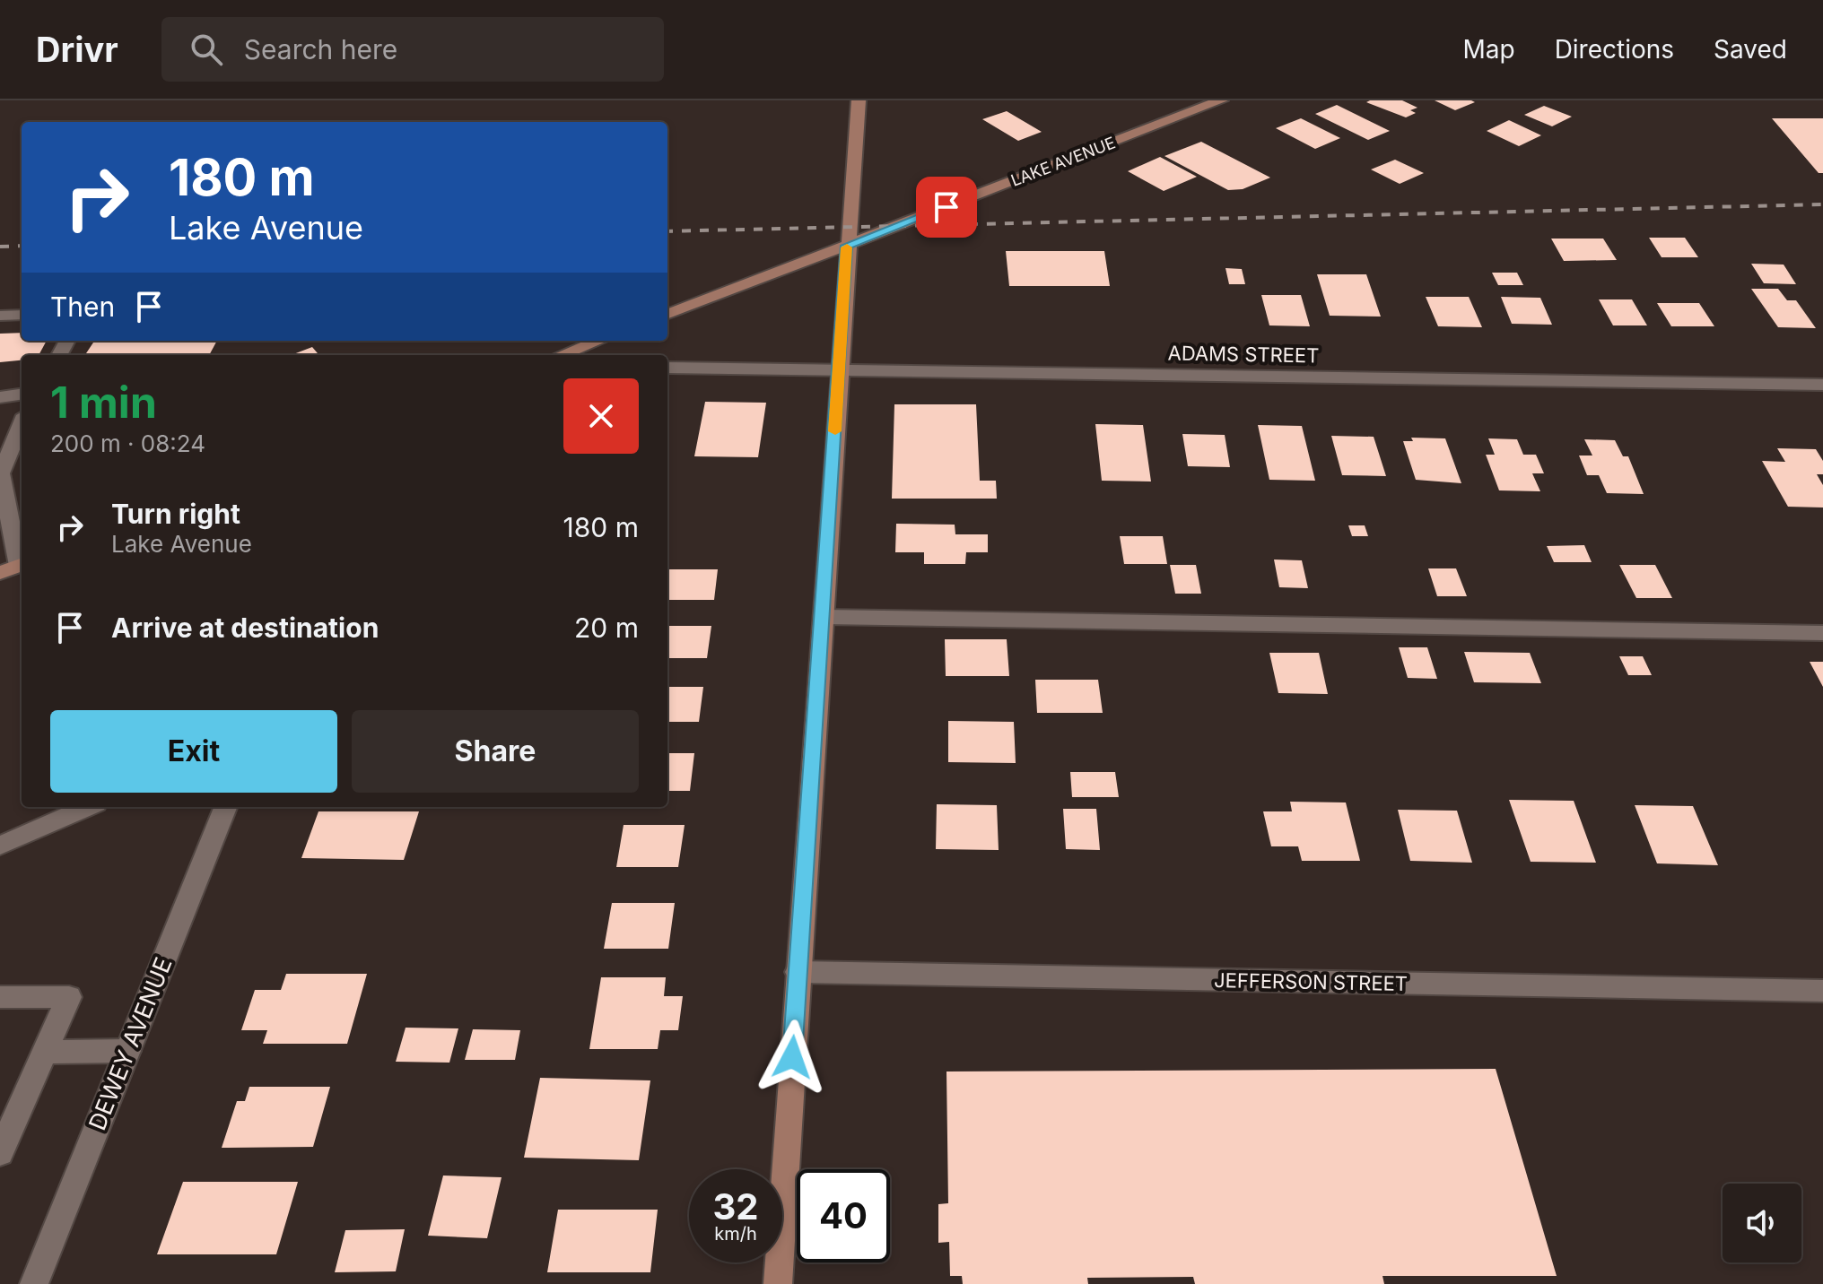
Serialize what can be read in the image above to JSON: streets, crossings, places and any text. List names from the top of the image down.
{
  "streets": {
    "street": [
      "LAKE AVENUE",
      "ADAMS STREET",
      "JEFFERSON STREET",
      "DEWEY AVENUE"
    ]
  },
  "page": {
    "header": "Drivr",
    "search": "Search here",
    "nav": ["Map", "Directions", "Saved"],
    "turn": ["180 m", "Lake Avenue"],
    "then": "Then",
    "heading": ["1 min", "200 m · 08:24"],
    "list": [
      {
        "name": "Turn right",
        "note": "Lake Avenue",
        "value": "180 m"
      },
      {
        "name": "Arrive at destination",
        "value": "20 m"
      }
    ],
    "buttons": ["Exit", "Share"],
    "speed": "32 km/h",
    "limit": "40"
  }
}
